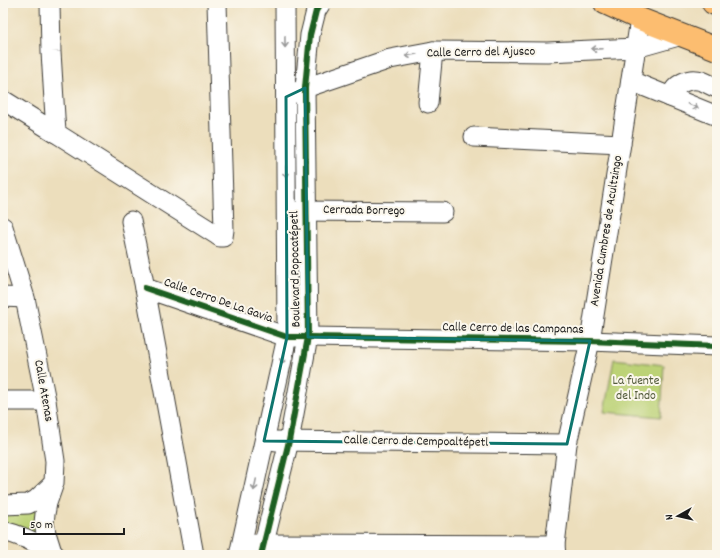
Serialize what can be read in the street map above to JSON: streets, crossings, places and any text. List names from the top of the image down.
{
  "streets": {
    "street": [
      "Calle Cerro del Ajusco",
      "Cerrada Borrego",
      "Avenida Cumbres de Acultzingo",
      "Boulevard Popocatépetl",
      "Calle Cerro De La Gavia",
      "Calle Cerro de las Campanas",
      "Calle Atenas",
      "Calle Cerro de Cempoaltépetl"
    ]
  },
  "crossings": [
    ["Calle Cerro del Ajusco", "Avenida Cumbres de Acultzingo"],
    ["Calle Cerro del Ajusco", "Boulevard Popocatépetl"],
    ["Cerrada Borrego", "Boulevard Popocatépetl"],
    ["Avenida Cumbres de Acultzingo", "Calle Cerro de las Campanas"],
    ["Avenida Cumbres de Acultzingo", "Calle Cerro de Cempoaltépetl"],
    ["Boulevard Popocatépetl", "Calle Cerro De La Gavia"],
    ["Boulevard Popocatépetl", "Calle Cerro de las Campanas"],
    ["Boulevard Popocatépetl", "Calle Cerro de Cempoaltépetl"],
    ["Calle Cerro De La Gavia", "Calle Cerro de las Campanas"]
  ],
  "parks": ["La fuente del Indo"],
  "scale_bar": "50 m",
  "north": "left"
}
